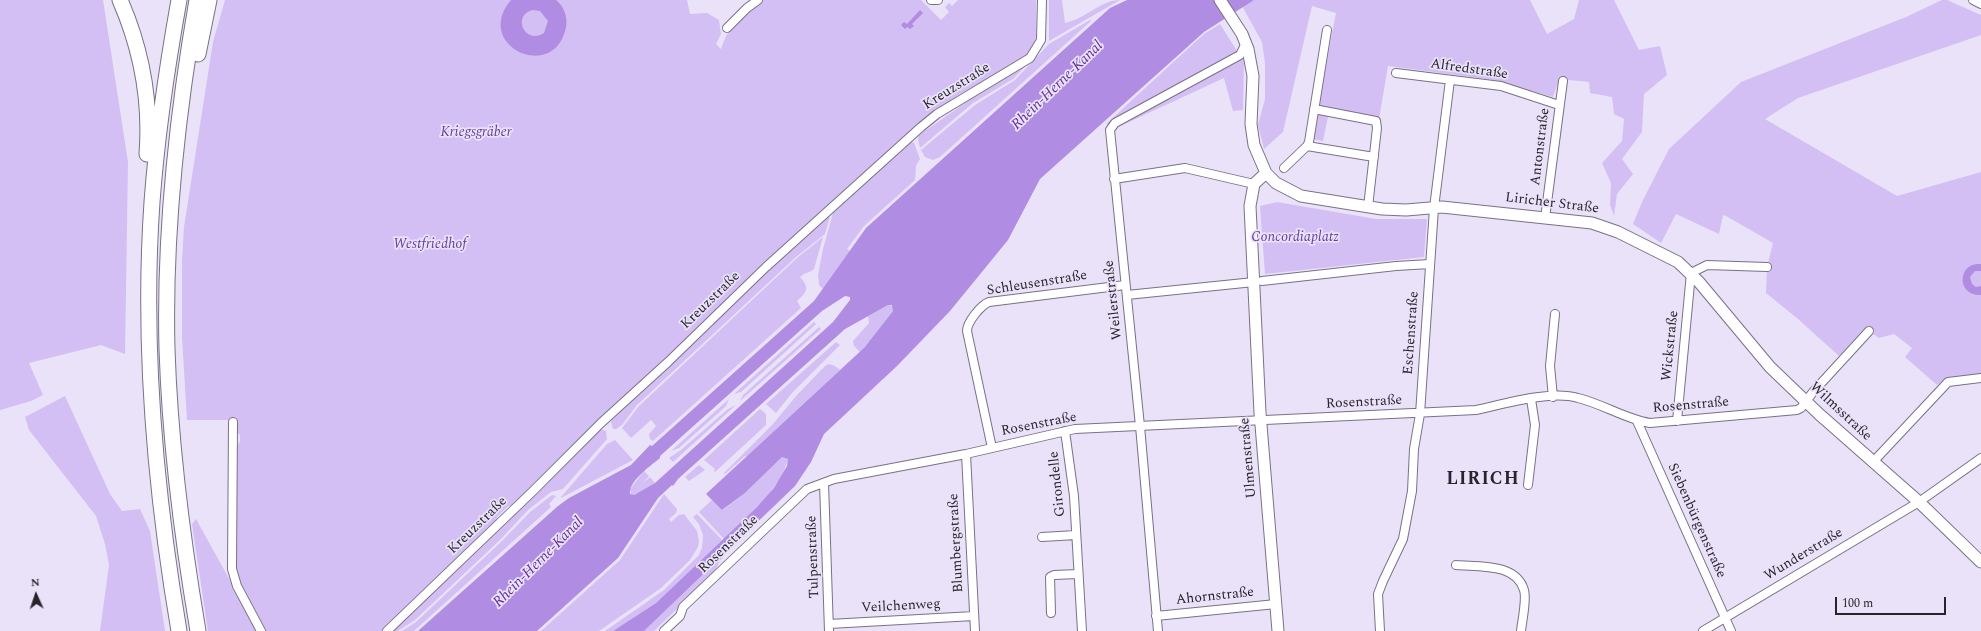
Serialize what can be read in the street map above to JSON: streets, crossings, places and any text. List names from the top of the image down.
{
  "streets": {
    "street": [
      "Alfredstraße",
      "Kreuzstraße",
      "Antonstraße",
      "Liricher Straße",
      "Schleusenstraße",
      "Weilerstraße",
      "Eschenstraße",
      "Wickstraße",
      "Rosenstraße",
      "Wilmsstraße",
      "Ulmenstraße",
      "Girondelle",
      "Siebenbürgenstraße",
      "Blumbergstraße",
      "Wunderstraße",
      "Tulpenstraße",
      "Ahornstraße",
      "Veilchenweg"
    ]
  },
  "crossings": [
    ["Alfredstraße", "Antonstraße"],
    ["Alfredstraße", "Eschenstraße"],
    ["Antonstraße", "Liricher Straße"],
    ["Liricher Straße", "Eschenstraße"],
    ["Liricher Straße", "Wickstraße"],
    ["Liricher Straße", "Wilmsstraße"],
    ["Schleusenstraße", "Weilerstraße"],
    ["Schleusenstraße", "Rosenstraße"],
    ["Weilerstraße", "Rosenstraße"],
    ["Weilerstraße", "Ahornstraße"],
    ["Eschenstraße", "Rosenstraße"],
    ["Wickstraße", "Rosenstraße"],
    ["Wickstraße", "Wilmsstraße"],
    ["Rosenstraße", "Wilmsstraße"],
    ["Rosenstraße", "Ulmenstraße"],
    ["Rosenstraße", "Girondelle"],
    ["Rosenstraße", "Siebenbürgenstraße"],
    ["Rosenstraße", "Blumbergstraße"],
    ["Rosenstraße", "Tulpenstraße"],
    ["Wilmsstraße", "Wunderstraße"],
    ["Ulmenstraße", "Ahornstraße"],
    ["Siebenbürgenstraße", "Wunderstraße"],
    ["Blumbergstraße", "Veilchenweg"],
    ["Tulpenstraße", "Veilchenweg"]
  ],
  "districts": ["LIRICH"],
  "water": ["Rhein-Herne-Kanal"],
  "parks": ["Kriegsgräber", "Concordiaplatz", "Westfriedhof"],
  "scale_bar": "100 m",
  "north": "top"
}
